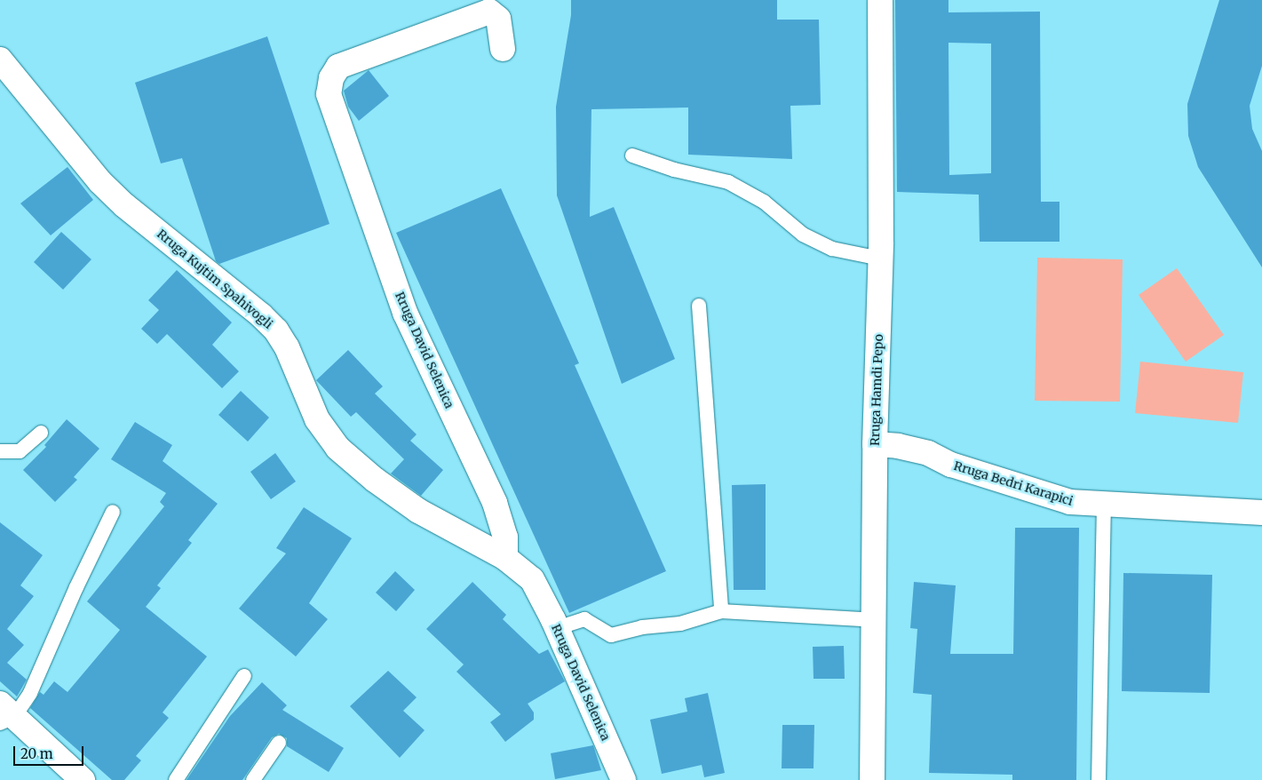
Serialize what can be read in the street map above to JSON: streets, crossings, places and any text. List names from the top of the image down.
{
  "streets": {
    "street": [
      "Rruga Kujtim Spahivogli",
      "Rruga David Selenica",
      "Rruga Hamdi Pepo",
      "Rruga Bedri Karapici"
    ]
  },
  "crossings": [
    ["Rruga Kujtim Spahivogli", "Rruga David Selenica"],
    ["Rruga Hamdi Pepo", "Rruga Bedri Karapici"]
  ],
  "scale_bar": "20 m"
}
